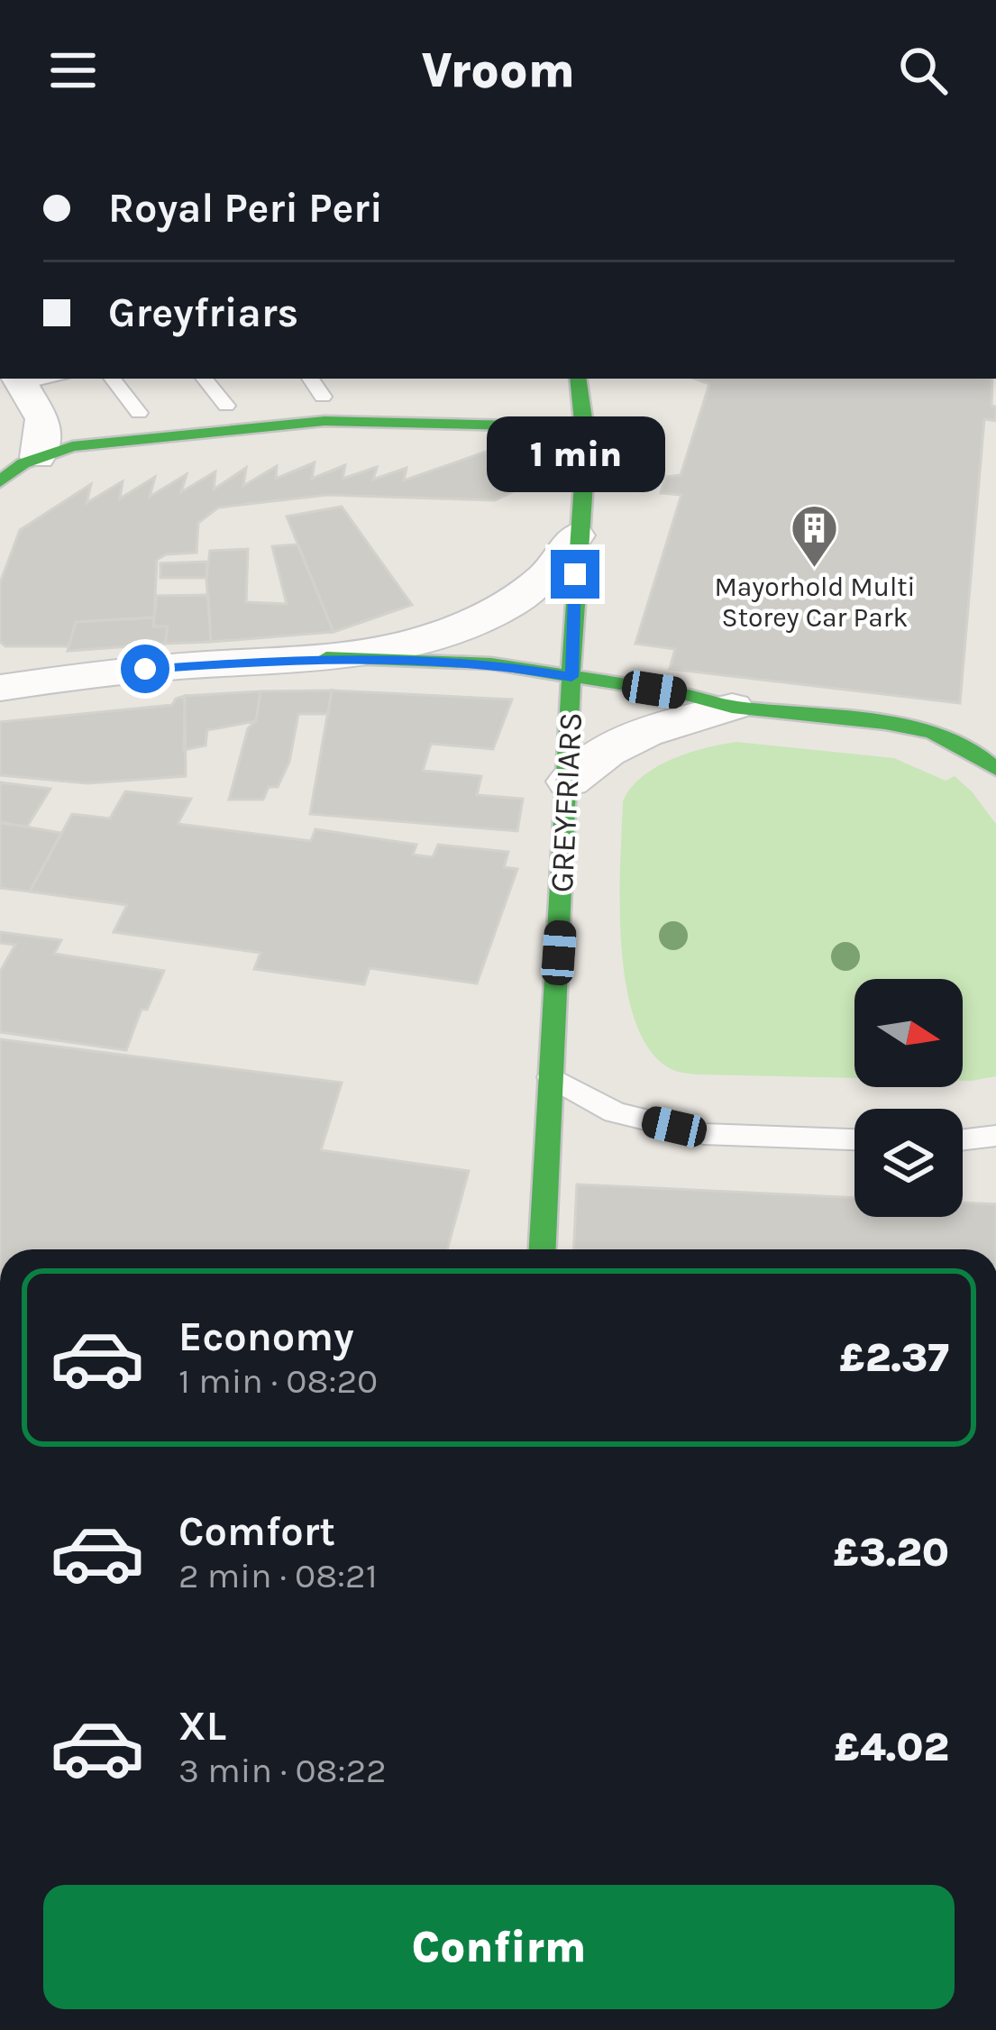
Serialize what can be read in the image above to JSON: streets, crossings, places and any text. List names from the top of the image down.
{
  "streets": {
    "main road": ["GREYFRIARS"]
  },
  "places": {
    "building": ["Mayorhold Multi Storey Car Park"]
  },
  "north": "right",
  "page": {
    "header": "Vroom",
    "banner": ["Royal Peri Peri", "Greyfriars"],
    "bubble": "1 min",
    "list": [
      {
        "name": "Economy",
        "note": "1 min · 08:20",
        "value": "£2.37"
      },
      {
        "name": "Comfort",
        "note": "2 min · 08:21",
        "value": "£3.20"
      },
      {
        "name": "XL",
        "note": "3 min · 08:22",
        "value": "£4.02"
      }
    ],
    "buttons": "Confirm"
  }
}
